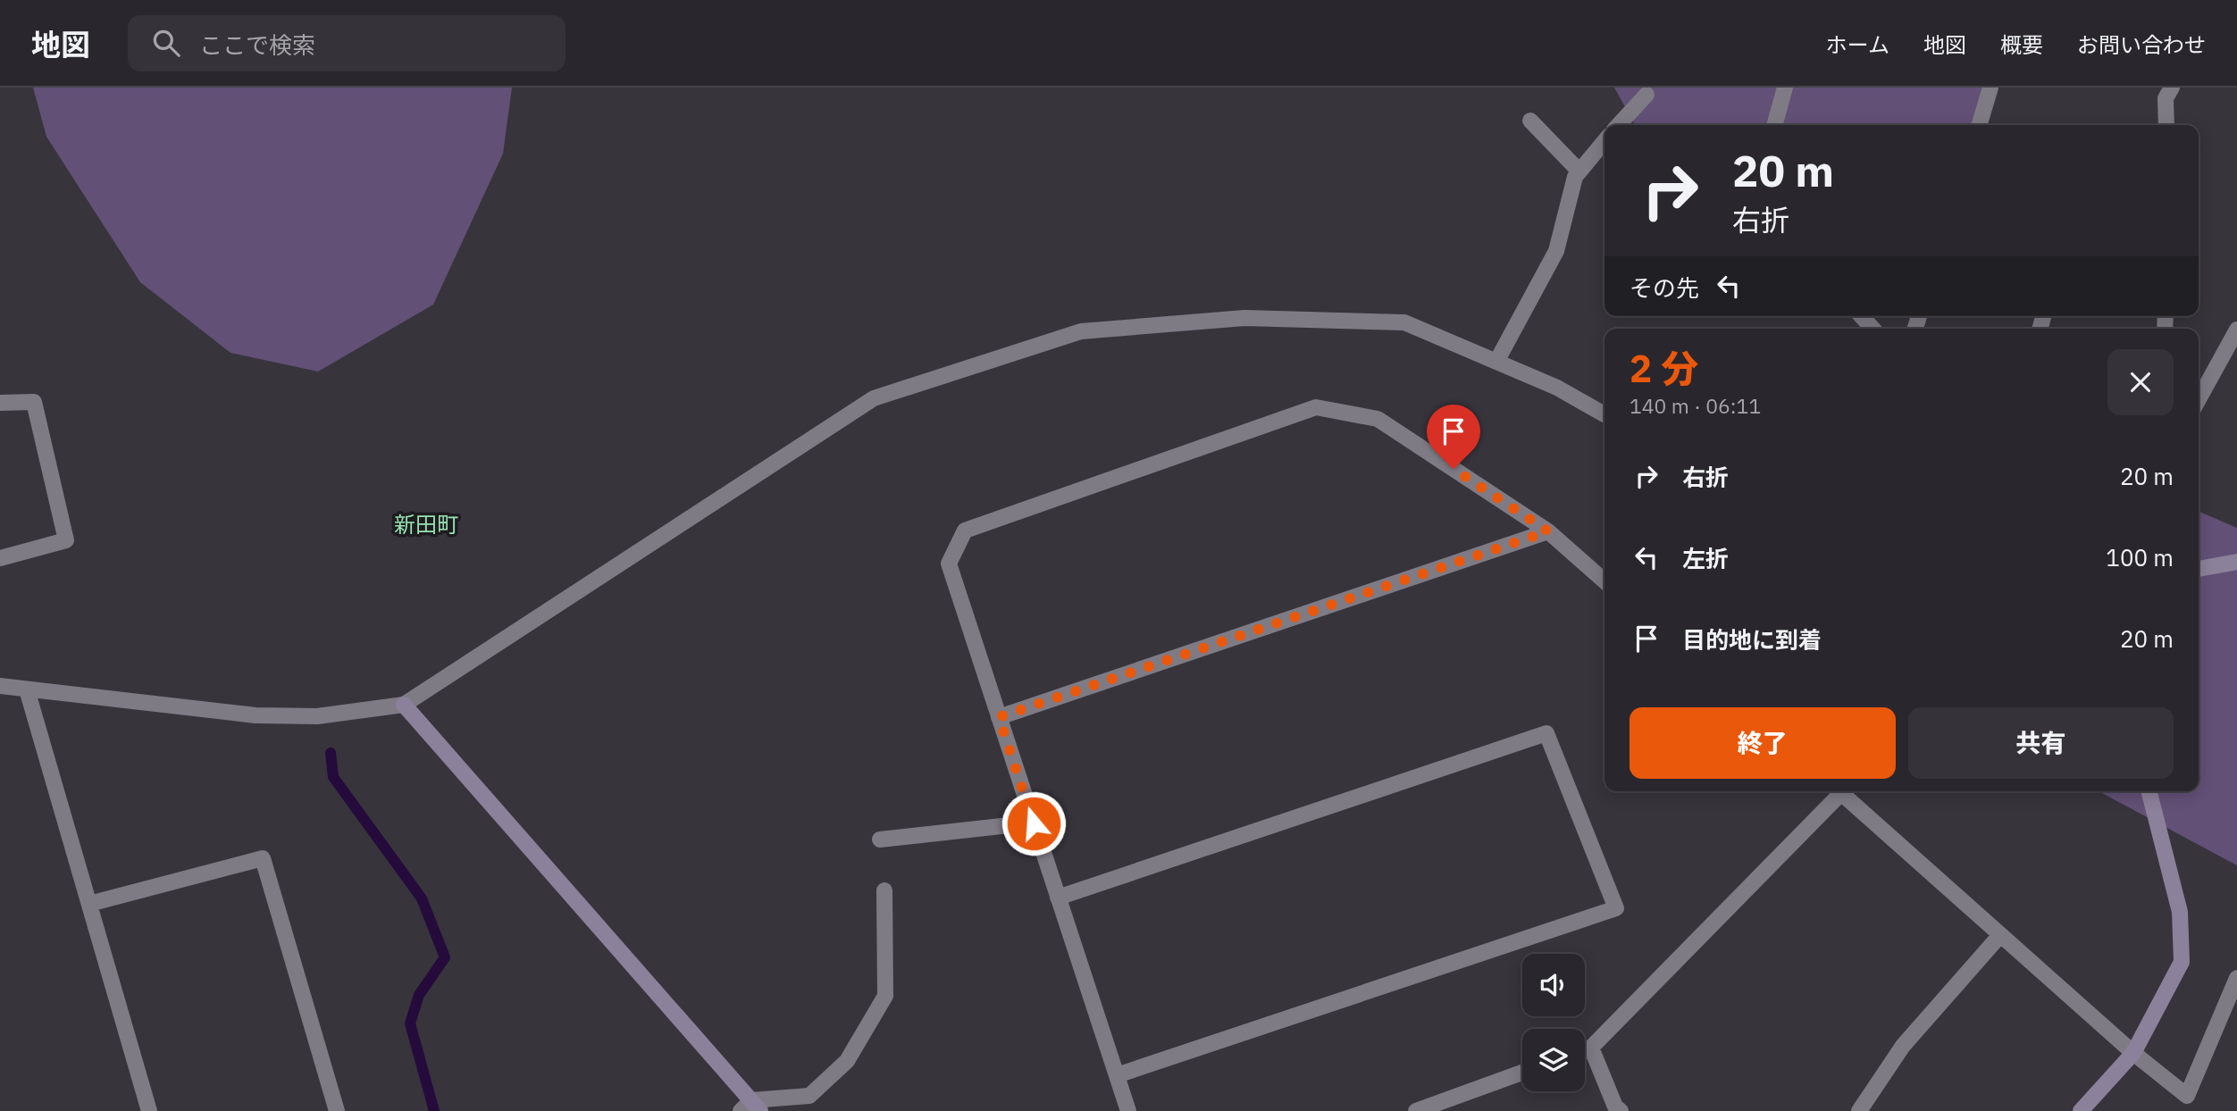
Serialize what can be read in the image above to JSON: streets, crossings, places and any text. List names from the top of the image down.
{
  "districts": ["新田町"],
  "page": {
    "header": "地図",
    "search": "ここで検索",
    "nav": [
      "ホーム",
      "地図",
      "概要",
      "お問い合わせ"
    ],
    "turn": ["20 m", "右折"],
    "then": "その先",
    "heading": ["2 分", "140 m · 06:11"],
    "list": [
      {
        "name": "右折",
        "value": "20 m"
      },
      {
        "name": "左折",
        "value": "100 m"
      },
      {
        "name": "目的地に到着",
        "value": "20 m"
      }
    ],
    "buttons": ["終了", "共有"]
  }
}
